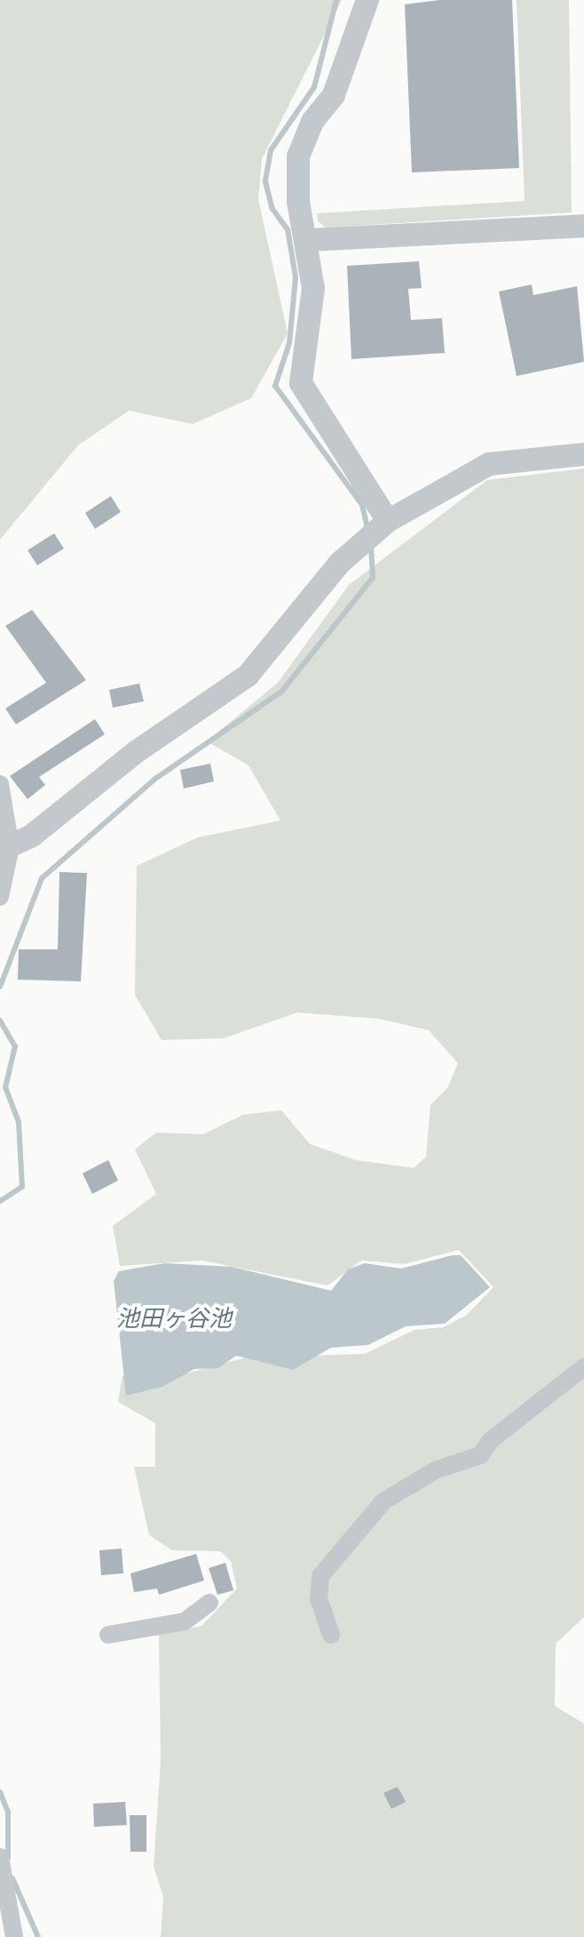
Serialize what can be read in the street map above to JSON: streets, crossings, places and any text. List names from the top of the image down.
{
  "water": ["池田ヶ谷池"]
}
